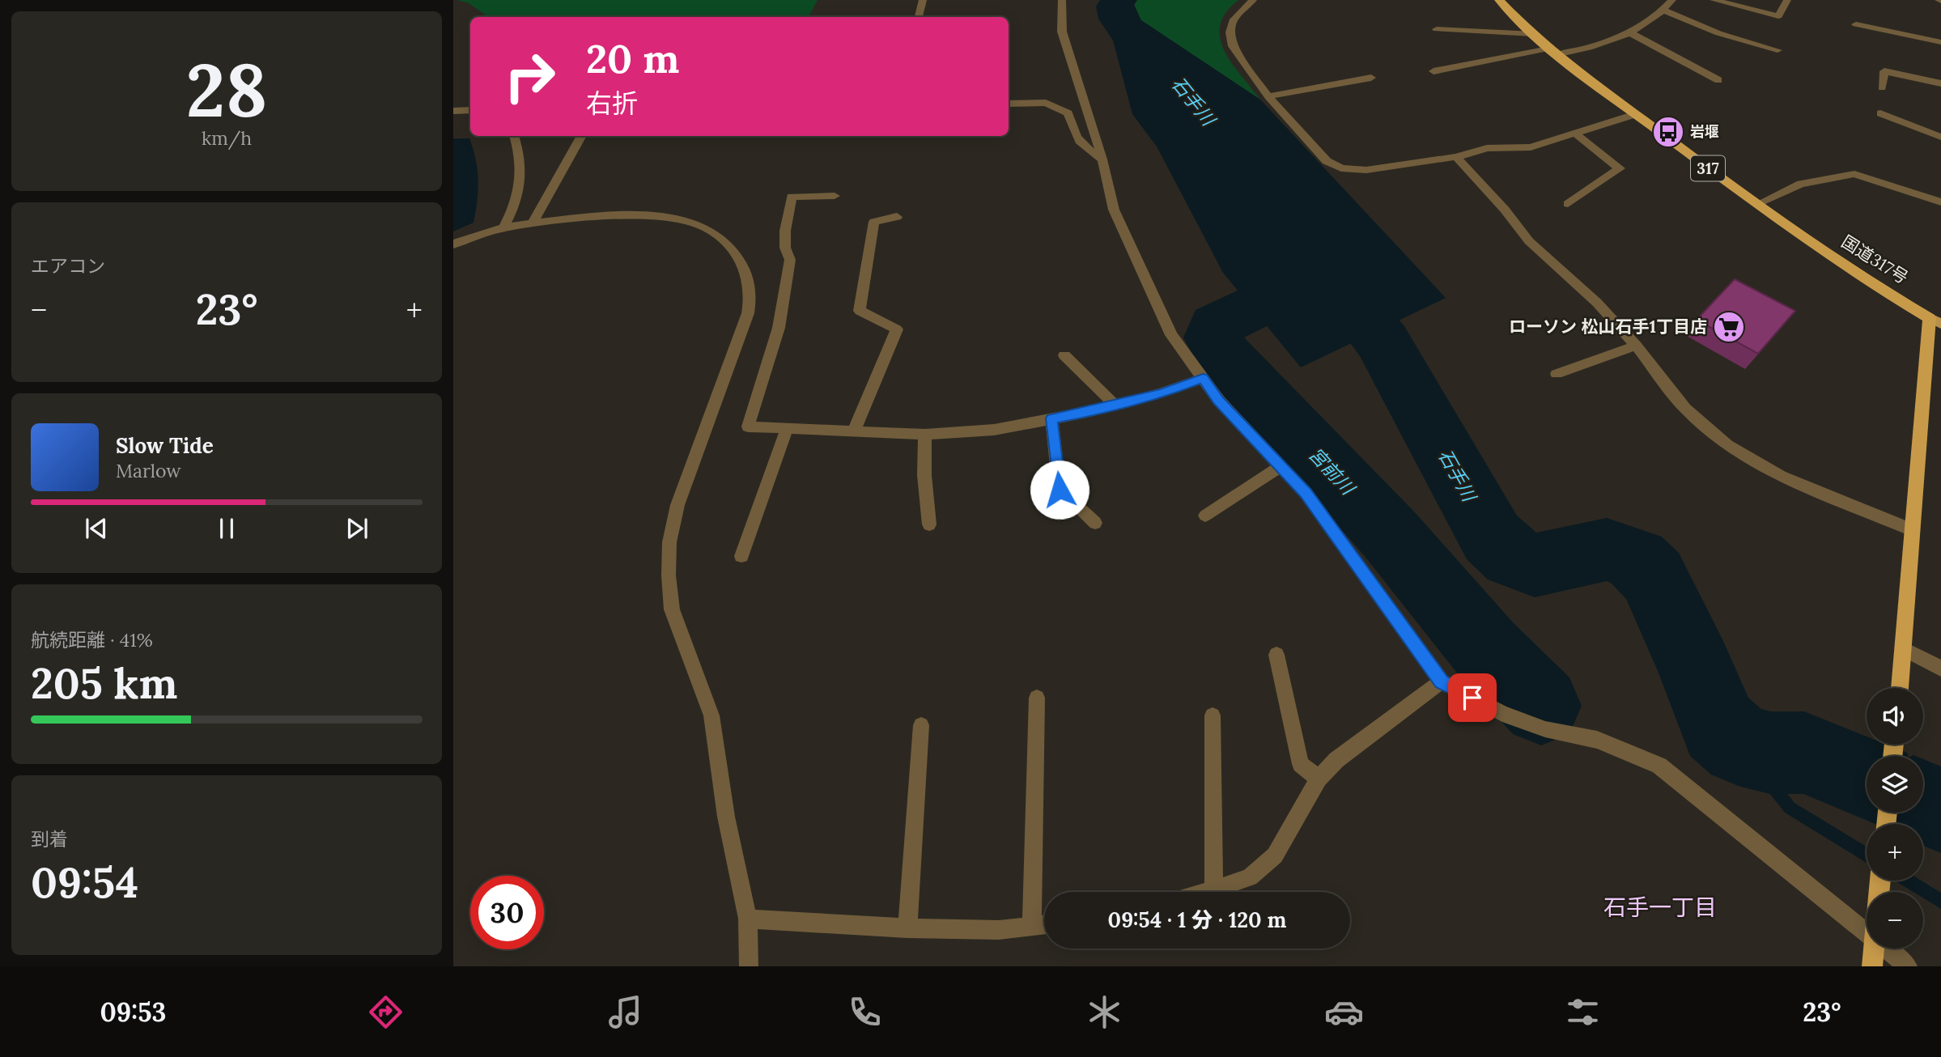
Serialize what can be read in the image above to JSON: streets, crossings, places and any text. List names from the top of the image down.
{
  "streets": {
    "highway": ["317", "国道317号"]
  },
  "districts": ["石手一丁目"],
  "water": ["石手川", "宮前川"],
  "places": {
    "bus stop": ["岩堰"],
    "supermarket": ["ローソン 松山石手1丁目店"]
  },
  "page": {
    "tile": [
      ["28", "km/h"],
      "エアコン",
      ["航続距離 · 41%", "205 km"],
      ["到着", "09:54"]
    ],
    "turn": ["20 m", "右折"],
    "heat": ["−", "23°", "+"],
    "song": ["Slow Tide", "Marlow"],
    "map_buttons": ["+", "−"],
    "limit": "30",
    "trip": "09:54 · 1 分 · 120 m",
    "tabs": ["09:53", "23°"]
  }
}
